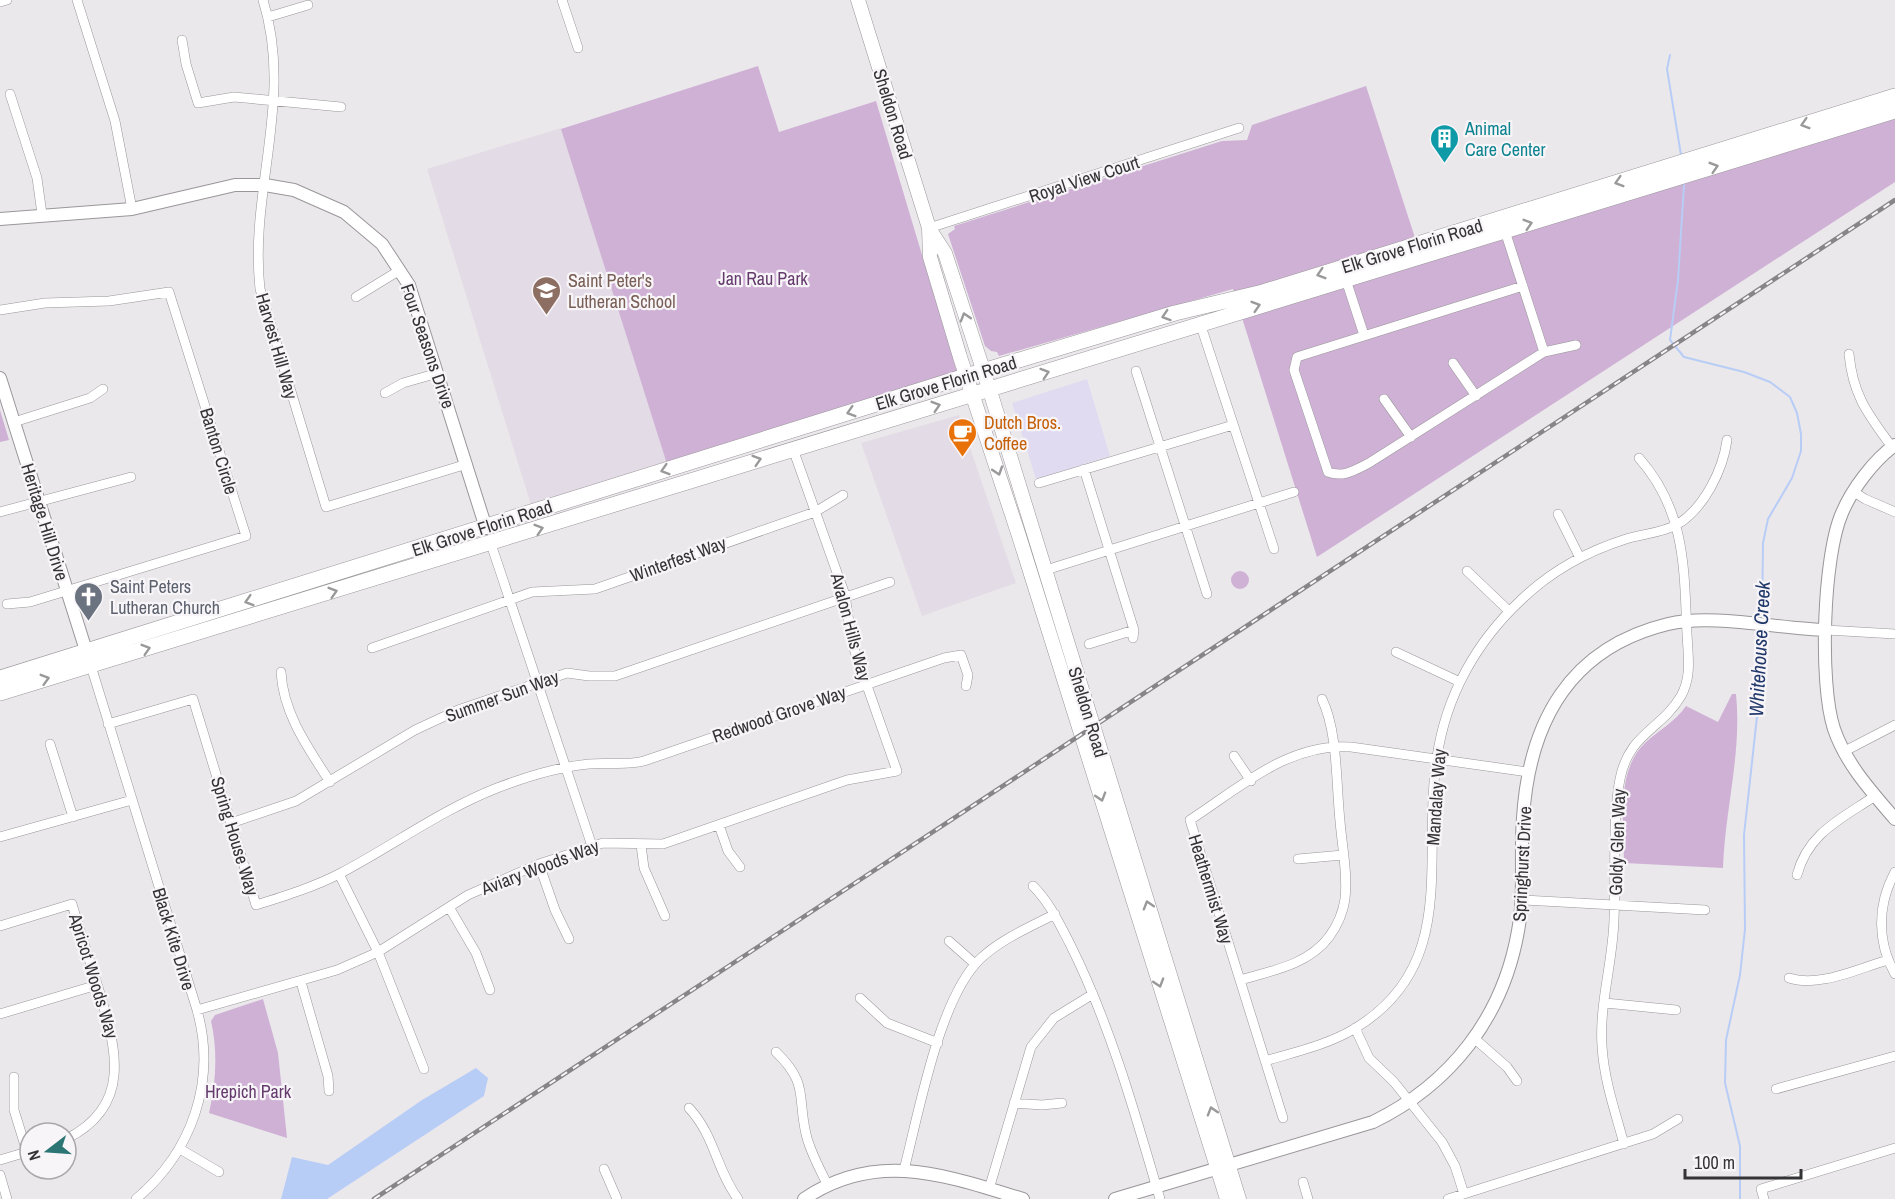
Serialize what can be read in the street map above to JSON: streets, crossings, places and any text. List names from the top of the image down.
{
  "streets": {
    "main road": ["Sheldon Road", "Elk Grove Florin Road"],
    "street": [
      "Royal View Court",
      "Harvest Hill Way",
      "Four Seasons Drive",
      "Banton Circle",
      "Heritage Hill Drive",
      "Winterfest Way",
      "Avalon Hills Way",
      "Summer Sun Way",
      "Redwood Grove Way",
      "Mandalay Way",
      "Spring House Way",
      "Goldy Glen Way",
      "Springhurst Drive",
      "Aviary Woods Way",
      "Heathermist Way",
      "Black Kite Drive",
      "Apricot Woods Way"
    ]
  },
  "crossings": [
    ["Sheldon Road", "Royal View Court"],
    ["Sheldon Road", "Elk Grove Florin Road"],
    ["Sheldon Road", "Springhurst Drive"],
    ["Elk Grove Florin Road", "Four Seasons Drive"],
    ["Elk Grove Florin Road", "Heritage Hill Drive"],
    ["Elk Grove Florin Road", "Avalon Hills Way"],
    ["Elk Grove Florin Road", "Black Kite Drive"],
    ["Harvest Hill Way", "Four Seasons Drive"],
    ["Banton Circle", "Heritage Hill Drive"],
    ["Heritage Hill Drive", "Black Kite Drive"],
    ["Winterfest Way", "Avalon Hills Way"],
    ["Avalon Hills Way", "Summer Sun Way"],
    ["Avalon Hills Way", "Redwood Grove Way"],
    ["Avalon Hills Way", "Aviary Woods Way"],
    ["Summer Sun Way", "Spring House Way"],
    ["Redwood Grove Way", "Spring House Way"],
    ["Mandalay Way", "Goldy Glen Way"],
    ["Mandalay Way", "Heathermist Way"],
    ["Spring House Way", "Black Kite Drive"],
    ["Goldy Glen Way", "Springhurst Drive"],
    ["Springhurst Drive", "Heathermist Way"],
    ["Aviary Woods Way", "Black Kite Drive"]
  ],
  "water": ["Whitehouse Creek"],
  "parks": ["Jan Rau Park", "Hrepich Park"],
  "places": {
    "building": ["Animal Care Center"],
    "school or university": ["Saint Peter's Lutheran School"],
    "cafe": ["Dutch Bros. Coffee"],
    "church": ["Saint Peters Lutheran Church"]
  },
  "scale_bar": "100 m",
  "north": "left"
}
